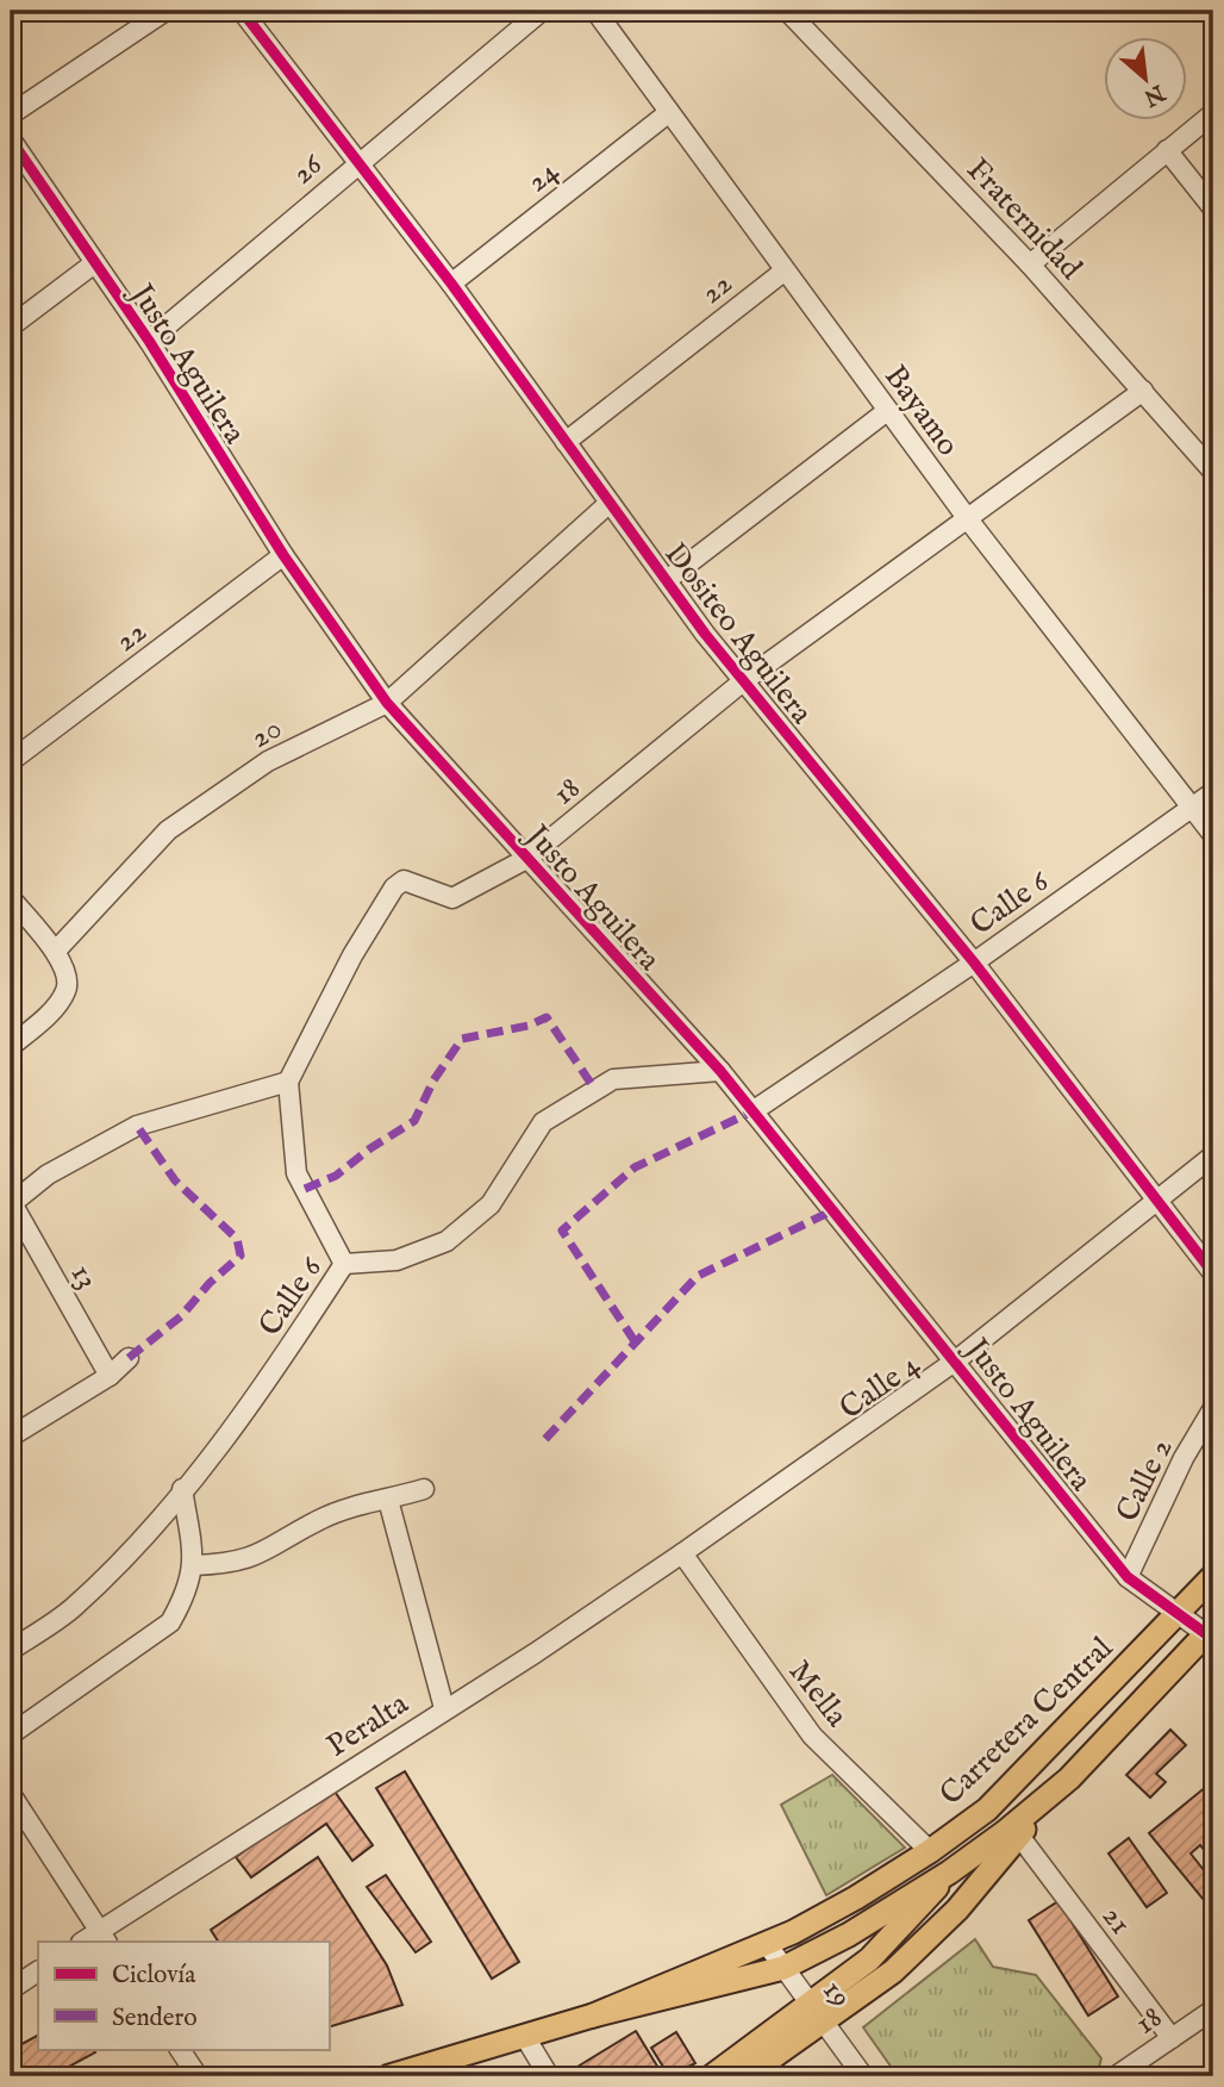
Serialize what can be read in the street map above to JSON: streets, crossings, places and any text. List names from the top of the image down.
{
  "streets": {
    "main road": ["Carretera Central"],
    "street": [
      "26",
      "24",
      "Fraternidad",
      "22",
      "Justo Aguilera",
      "Bayamo",
      "Dositeo Aguilera",
      "20",
      "18",
      "Calle 6",
      "13",
      "Calle 4",
      "Calle 2",
      "Mella",
      "Peralta",
      "21",
      "19"
    ]
  },
  "crossings": [
    ["26", "Justo Aguilera"],
    ["26", "Dositeo Aguilera"],
    ["24", "Bayamo"],
    ["24", "Dositeo Aguilera"],
    ["Fraternidad", "18"],
    ["22", "Justo Aguilera"],
    ["22", "Bayamo"],
    ["22", "Dositeo Aguilera"],
    ["Justo Aguilera", "20"],
    ["Justo Aguilera", "18"],
    ["Justo Aguilera", "Calle 6"],
    ["Justo Aguilera", "Calle 4"],
    ["Justo Aguilera", "Calle 2"],
    ["Justo Aguilera", "Carretera Central"],
    ["Bayamo", "18"],
    ["Bayamo", "Calle 6"],
    ["Dositeo Aguilera", "20"],
    ["Dositeo Aguilera", "18"],
    ["Dositeo Aguilera", "Calle 6"],
    ["Dositeo Aguilera", "Calle 4"],
    ["18", "21"],
    ["Calle 4", "Mella"],
    ["Calle 4", "Peralta"],
    ["Mella", "Carretera Central"],
    ["Mella", "Peralta"],
    ["Carretera Central", "19"]
  ],
  "legend": ["Ciclovía", "Sendero"],
  "north": "bottom right"
}
